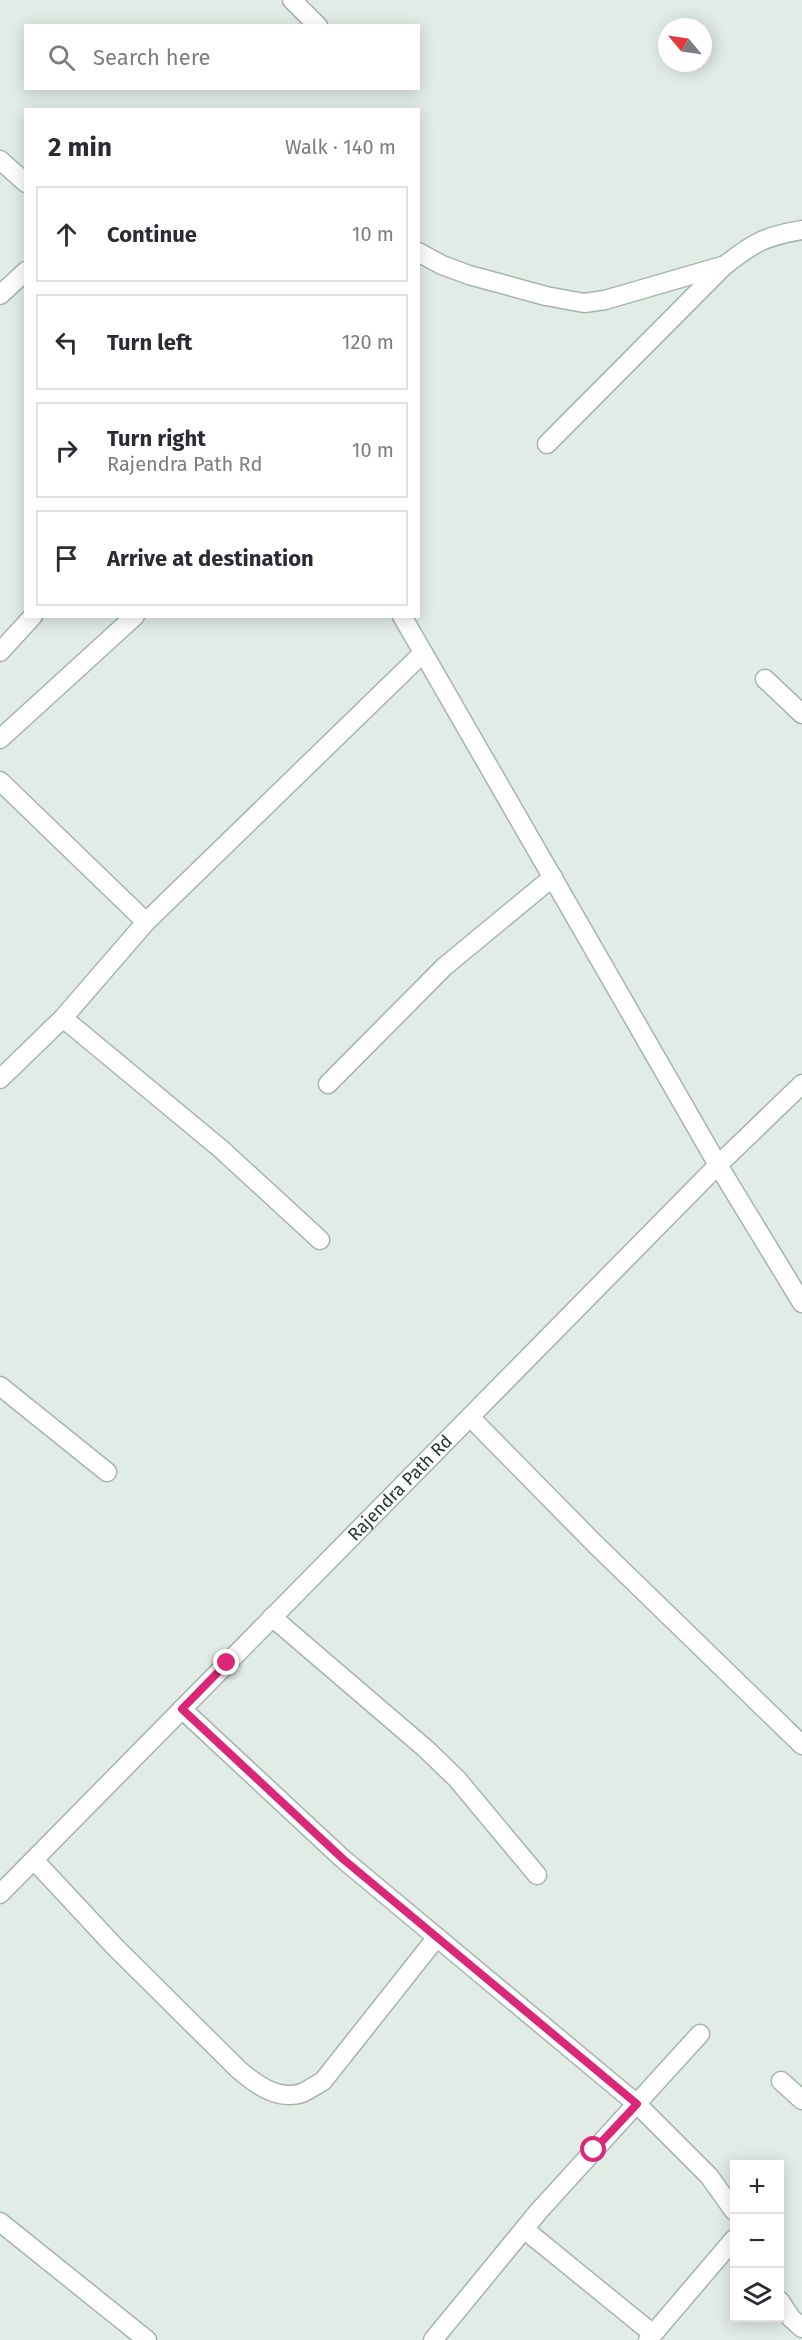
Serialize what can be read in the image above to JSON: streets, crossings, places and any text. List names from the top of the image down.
{
  "streets": {
    "street": ["Rajendra Path Rd"]
  },
  "north": "top left",
  "page": {
    "search": "Search here",
    "heading": ["2 min", "Walk · 140 m"],
    "list": [
      ["Continue", "10 m"],
      ["Turn left", "120 m"],
      ["Turn right", "Rajendra Path Rd", "10 m"],
      "Arrive at destination"
    ],
    "map_buttons": ["+", "−"]
  }
}
